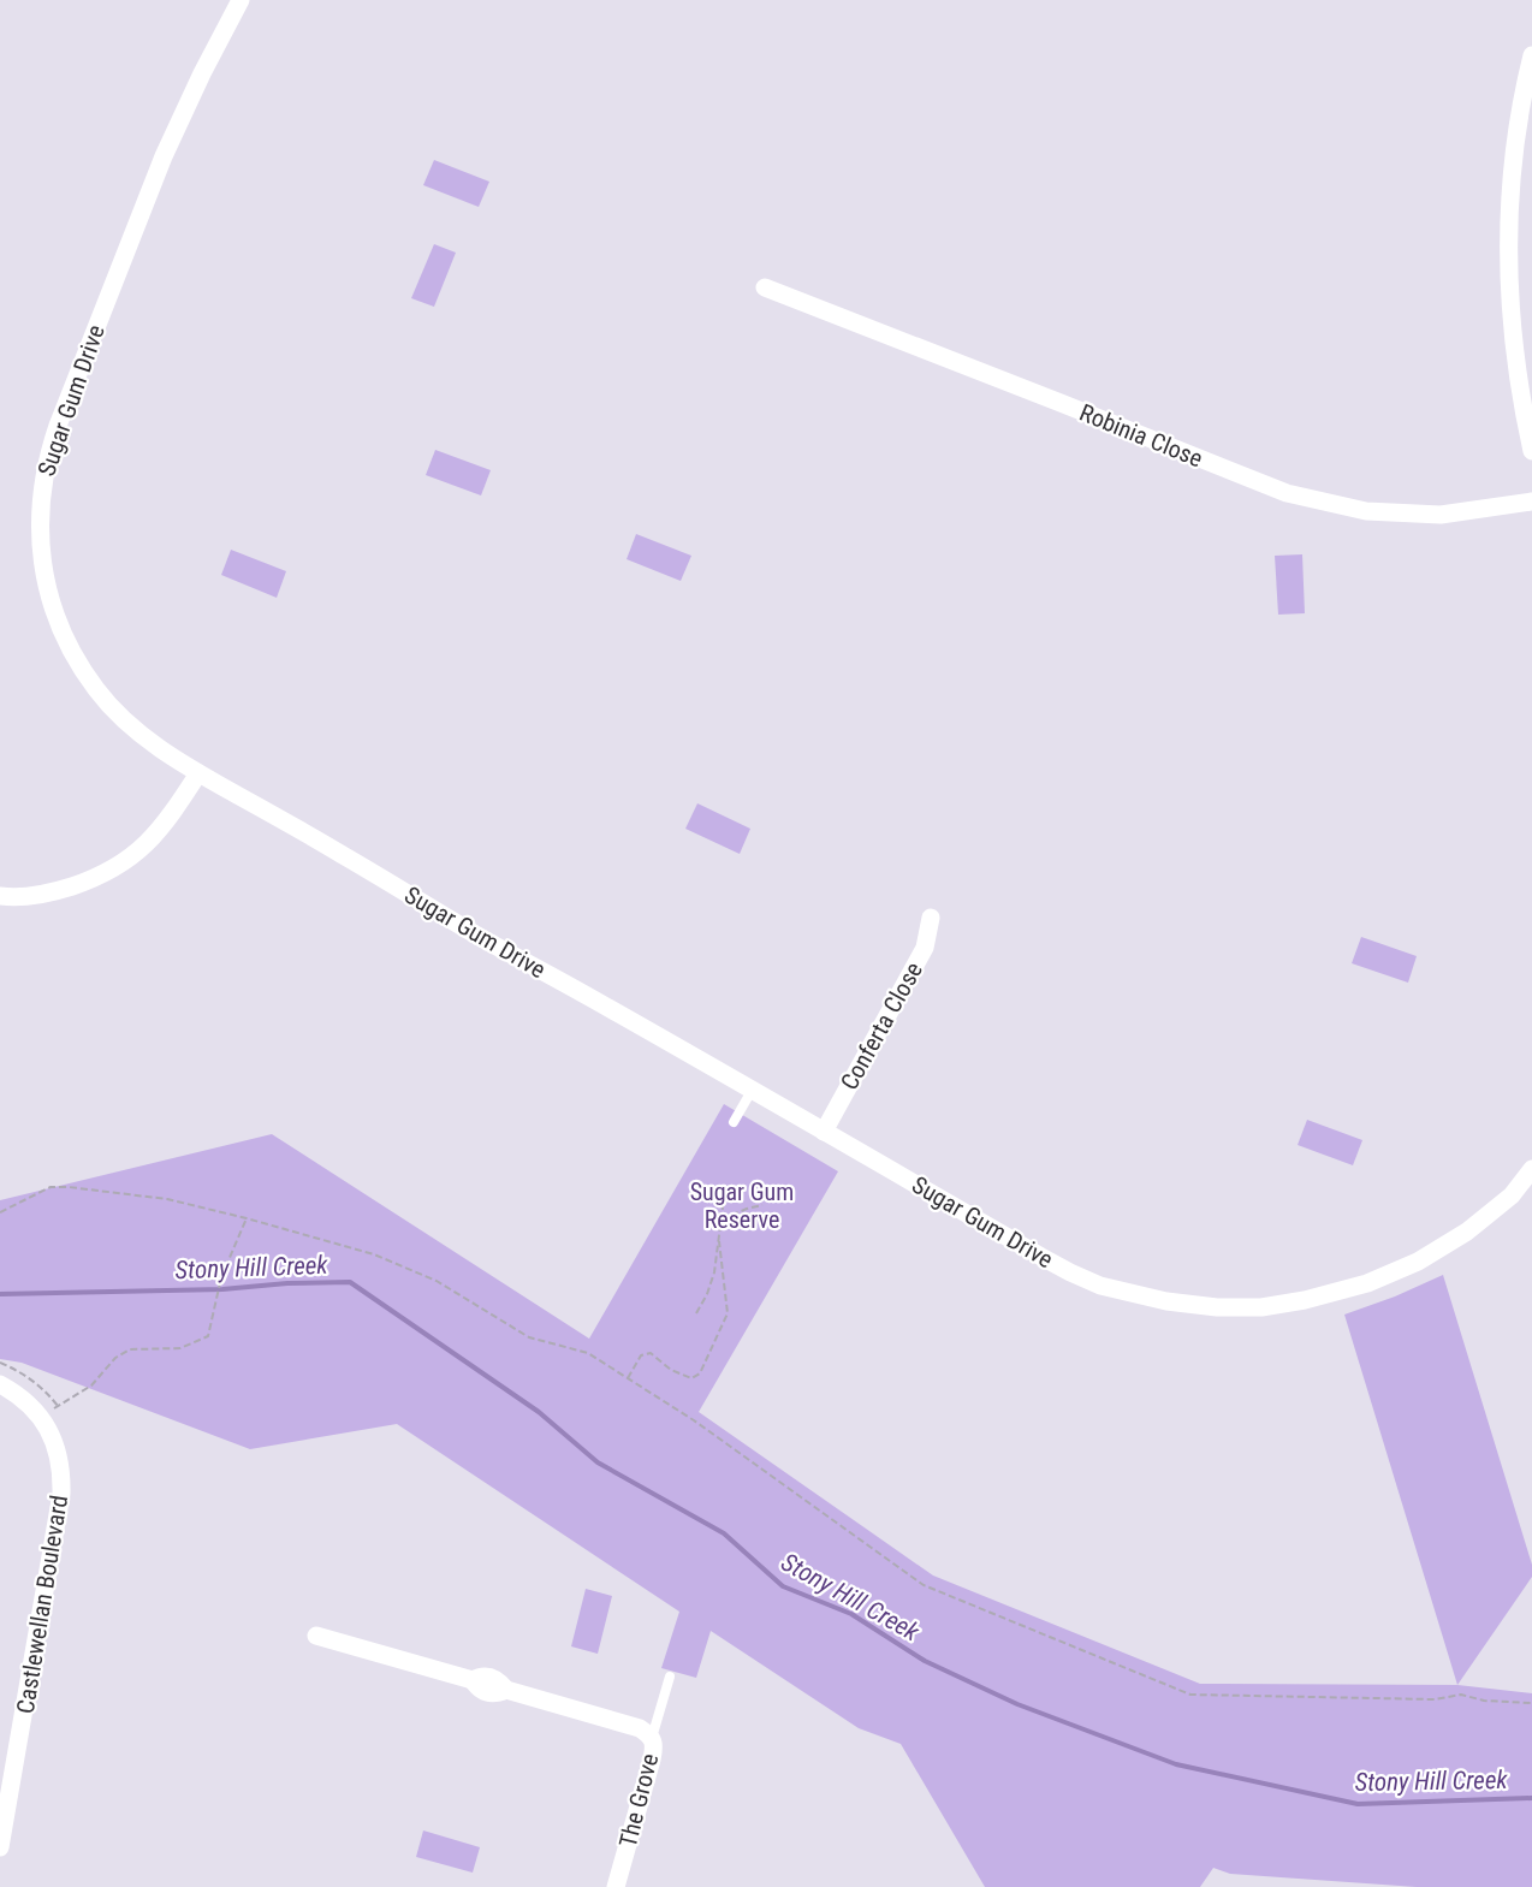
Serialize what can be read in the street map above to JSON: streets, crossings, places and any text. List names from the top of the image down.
{
  "streets": {
    "street": [
      "Sugar Gum Drive",
      "Robinia Close",
      "Conferta Close",
      "Castlewellan Boulevard",
      "The Grove"
    ]
  },
  "crossings": [
    ["Sugar Gum Drive", "Conferta Close"]
  ],
  "water": ["Stony Hill Creek"],
  "parks": ["Sugar Gum Reserve"]
}
